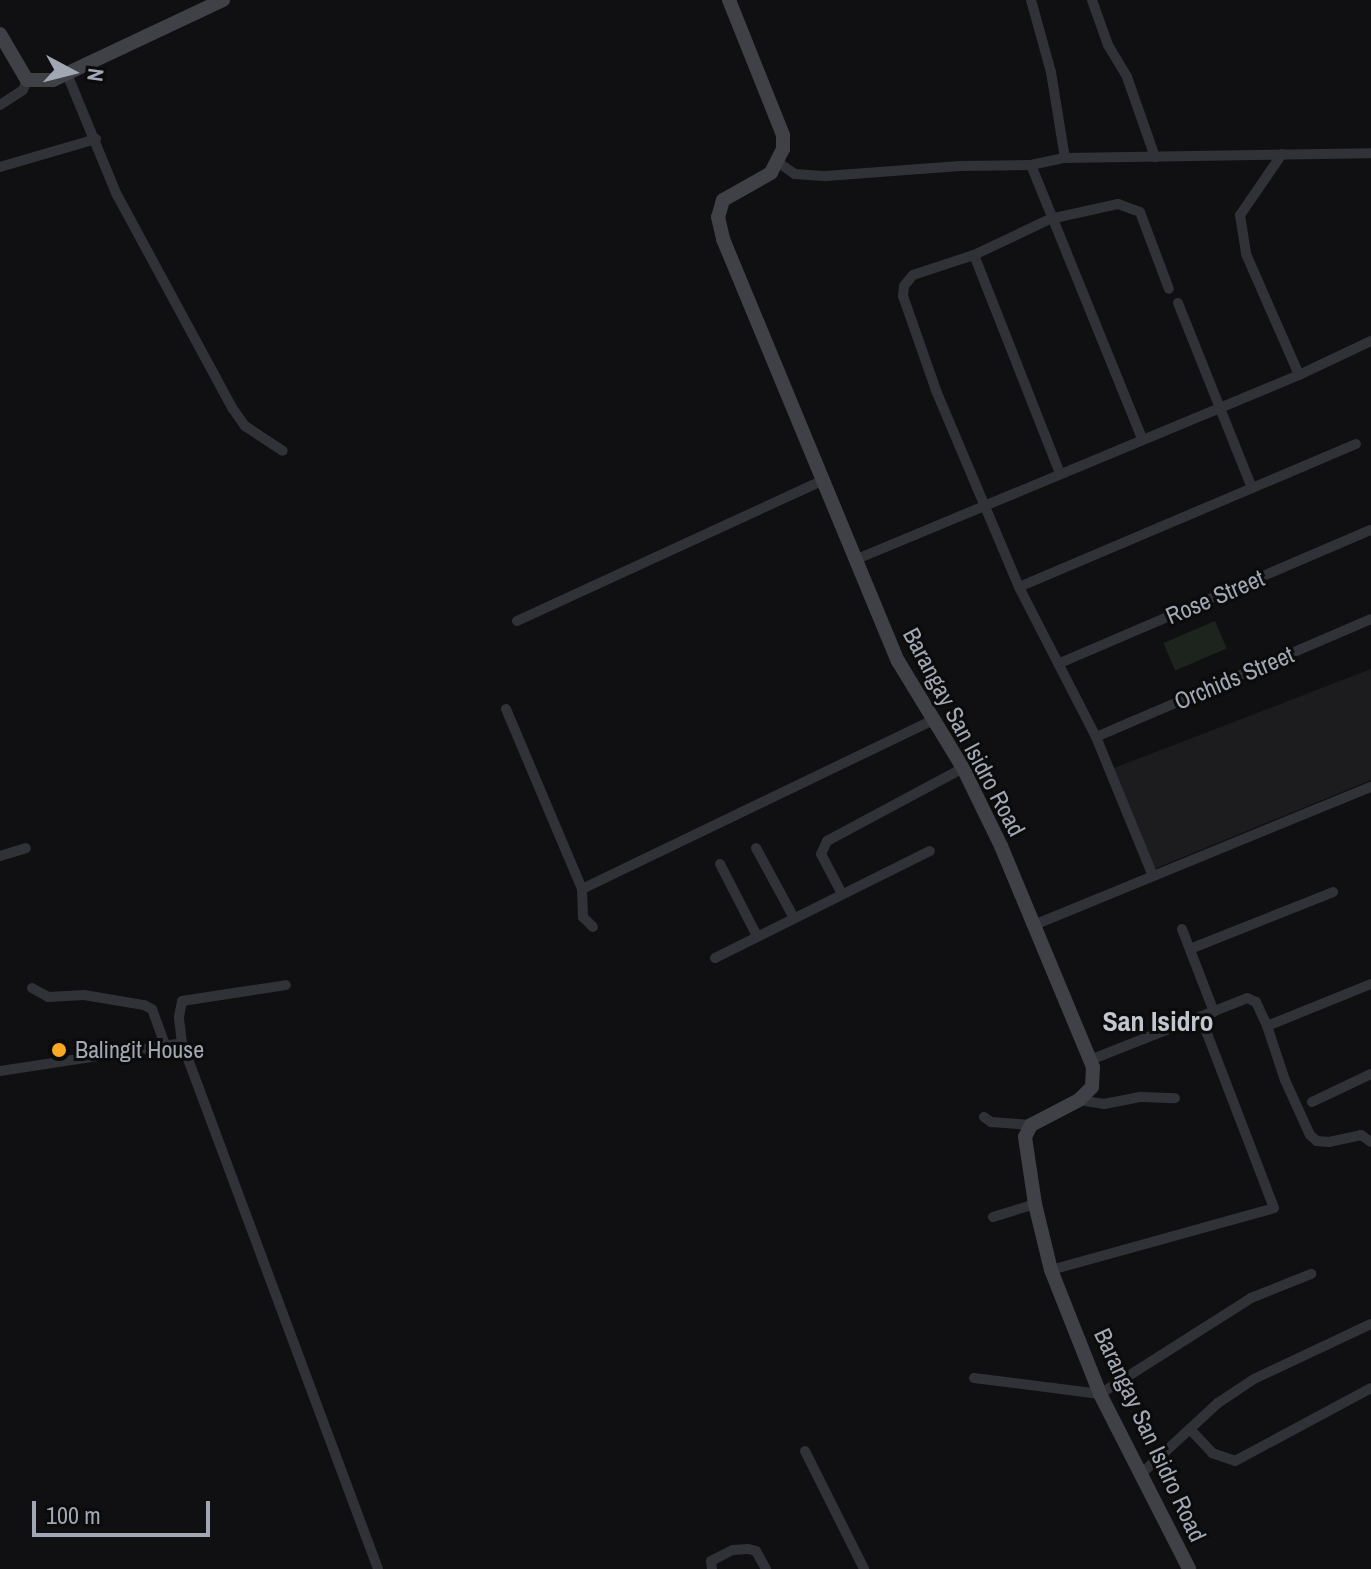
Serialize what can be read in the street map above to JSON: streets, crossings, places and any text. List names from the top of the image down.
{
  "streets": {
    "street": ["Rose Street", "Orchids Street", "Barangay San Isidro Road"]
  },
  "districts": ["San Isidro"],
  "places": ["Balingit House"],
  "scale_bar": "100 m",
  "north": "right"
}
